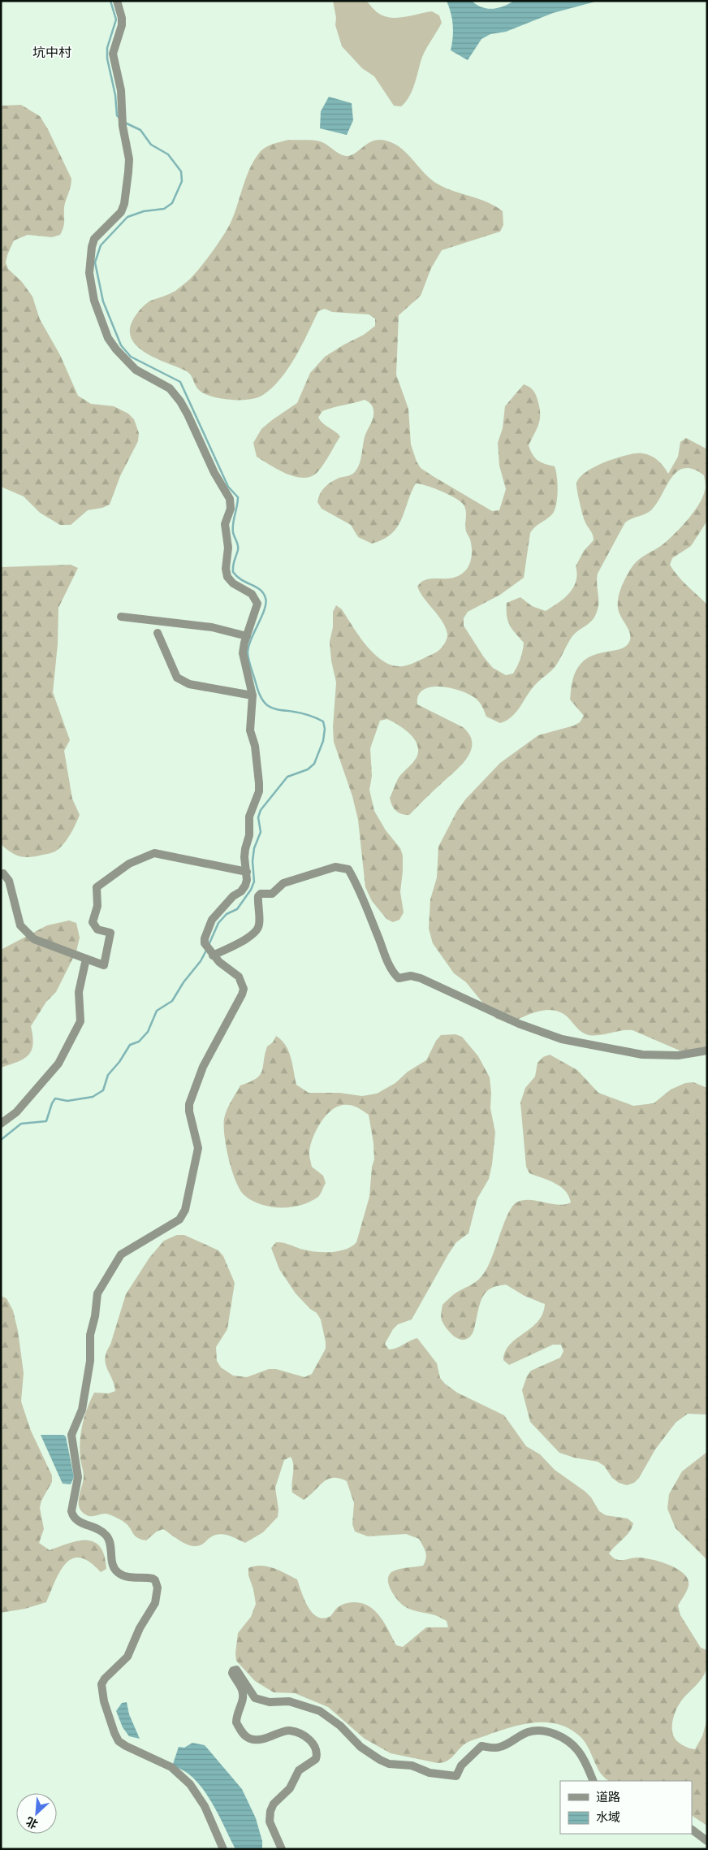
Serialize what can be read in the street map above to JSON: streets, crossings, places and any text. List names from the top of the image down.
{
  "districts": ["坑中村"],
  "legend": ["道路", "水域"],
  "north": "bottom left"
}
